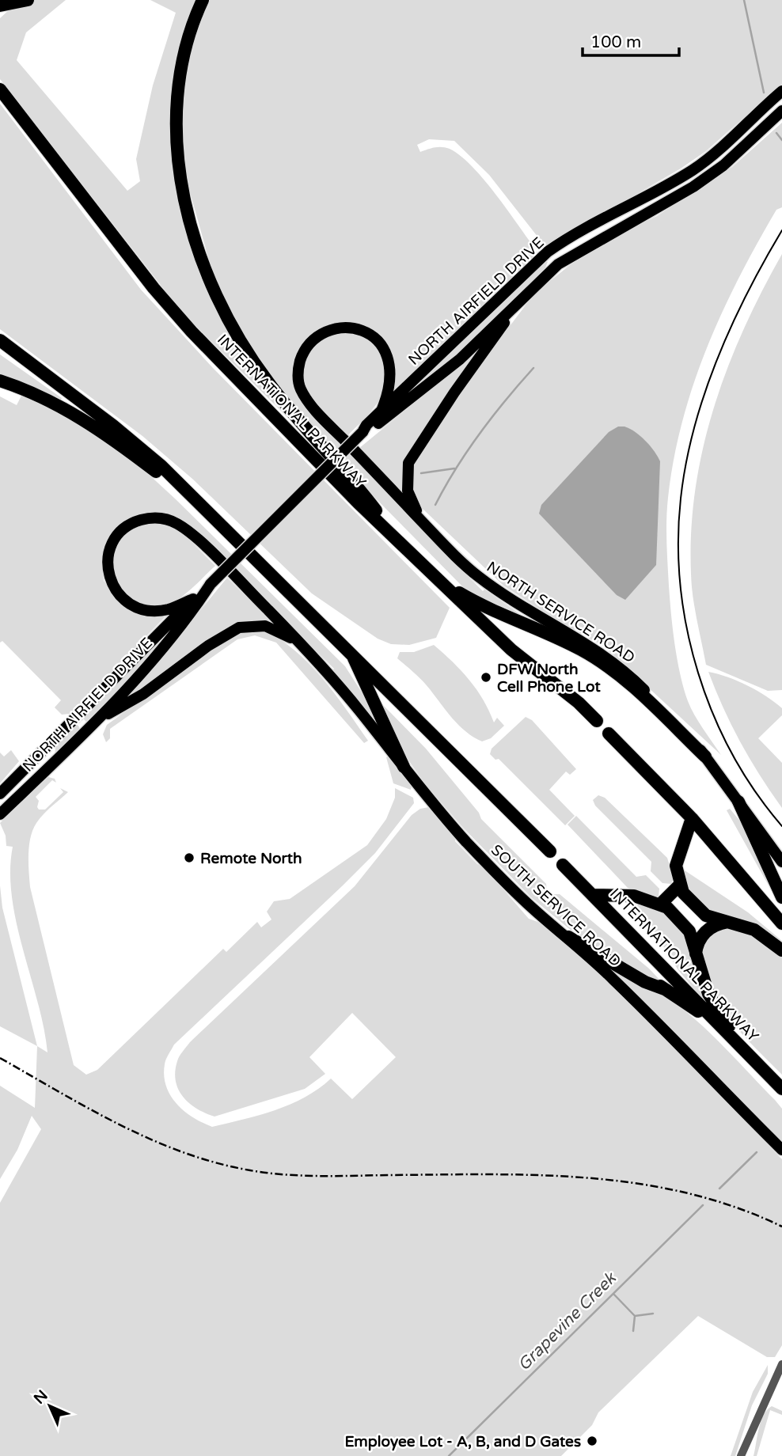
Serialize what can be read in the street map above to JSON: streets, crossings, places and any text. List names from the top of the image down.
{
  "streets": {
    "highway": ["INTERNATIONAL PARKWAY"],
    "main road": ["NORTH AIRFIELD DRIVE", "NORTH SERVICE ROAD", "SOUTH SERVICE ROAD"]
  },
  "crossings": [
    ["NORTH AIRFIELD DRIVE", "NORTH SERVICE ROAD"],
    ["NORTH AIRFIELD DRIVE", "SOUTH SERVICE ROAD"]
  ],
  "water": ["Grapevine Creek"],
  "places": ["DFW North Cell Phone Lot", "Remote North", "Employee Lot - A, B, and D Gates"],
  "scale_bar": "100 m",
  "north": "top left"
}
